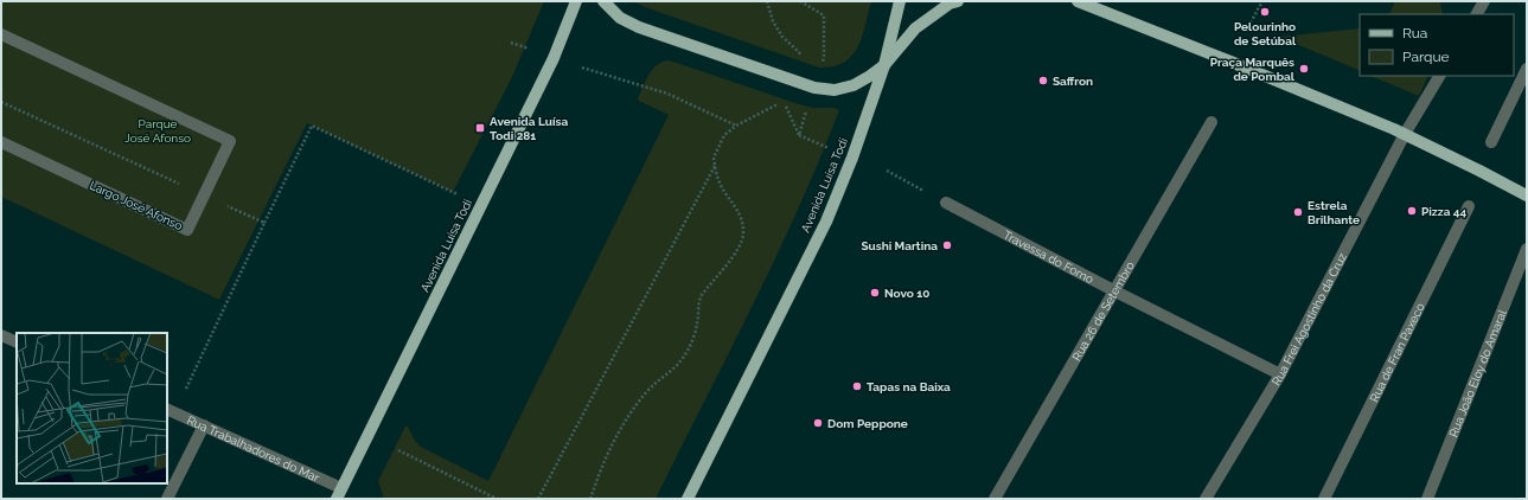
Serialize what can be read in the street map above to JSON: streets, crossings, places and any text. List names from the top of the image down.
{
  "streets": {
    "main road": ["Avenida Luísa Todi"],
    "street": [
      "Largo José Afonso",
      "Travessa do Forno",
      "Rua 26 de Setembro",
      "Rua Frei Agostinho da Cruz",
      "Rua de Fran Paxeco",
      "Rua João Eloy do Amaral",
      "Rua Trabalhadores do Mar"
    ]
  },
  "crossings": [
    ["Avenida Luísa Todi", "Rua Trabalhadores do Mar"],
    ["Travessa do Forno", "Rua 26 de Setembro"],
    ["Travessa do Forno", "Rua Frei Agostinho da Cruz"]
  ],
  "parks": ["Parque José Afonso"],
  "places": {
    "other": [
      "Pelourinho de Setúbal",
      "Praça Marquês de Pombal",
      "Saffron",
      "Pizza 44",
      "Estrela Brilhante",
      "Sushi Martina",
      "Novo 10",
      "Tapas na Baixa",
      "Dom Peppone"
    ],
    "transit": ["Avenida Luísa Todi 281"]
  },
  "legend": ["Rua", "Parque"]
}
